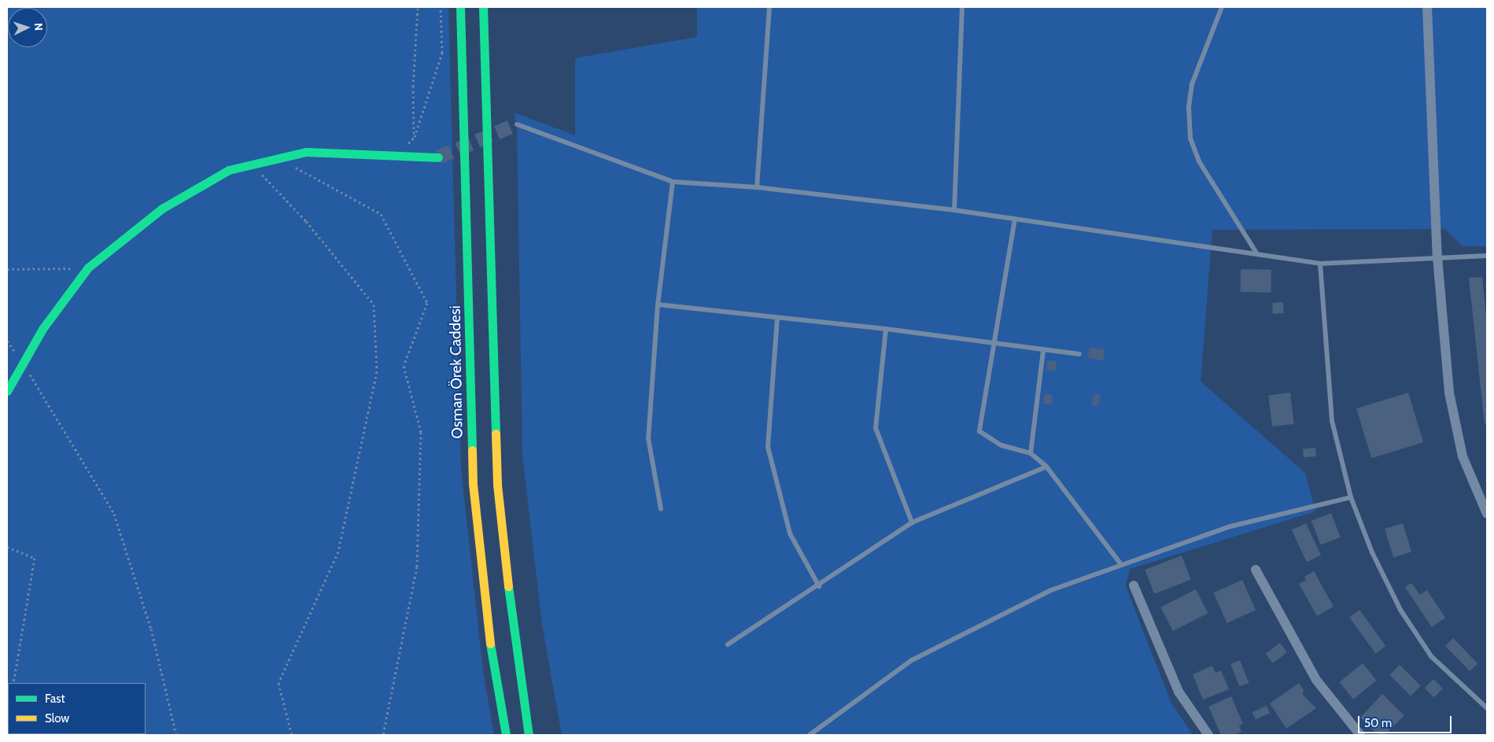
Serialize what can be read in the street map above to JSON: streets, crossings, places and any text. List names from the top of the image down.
{
  "streets": {
    "main road": ["Osman Örek Caddesi"]
  },
  "legend": ["Fast", "Slow"],
  "scale_bar": "50 m",
  "north": "right"
}
